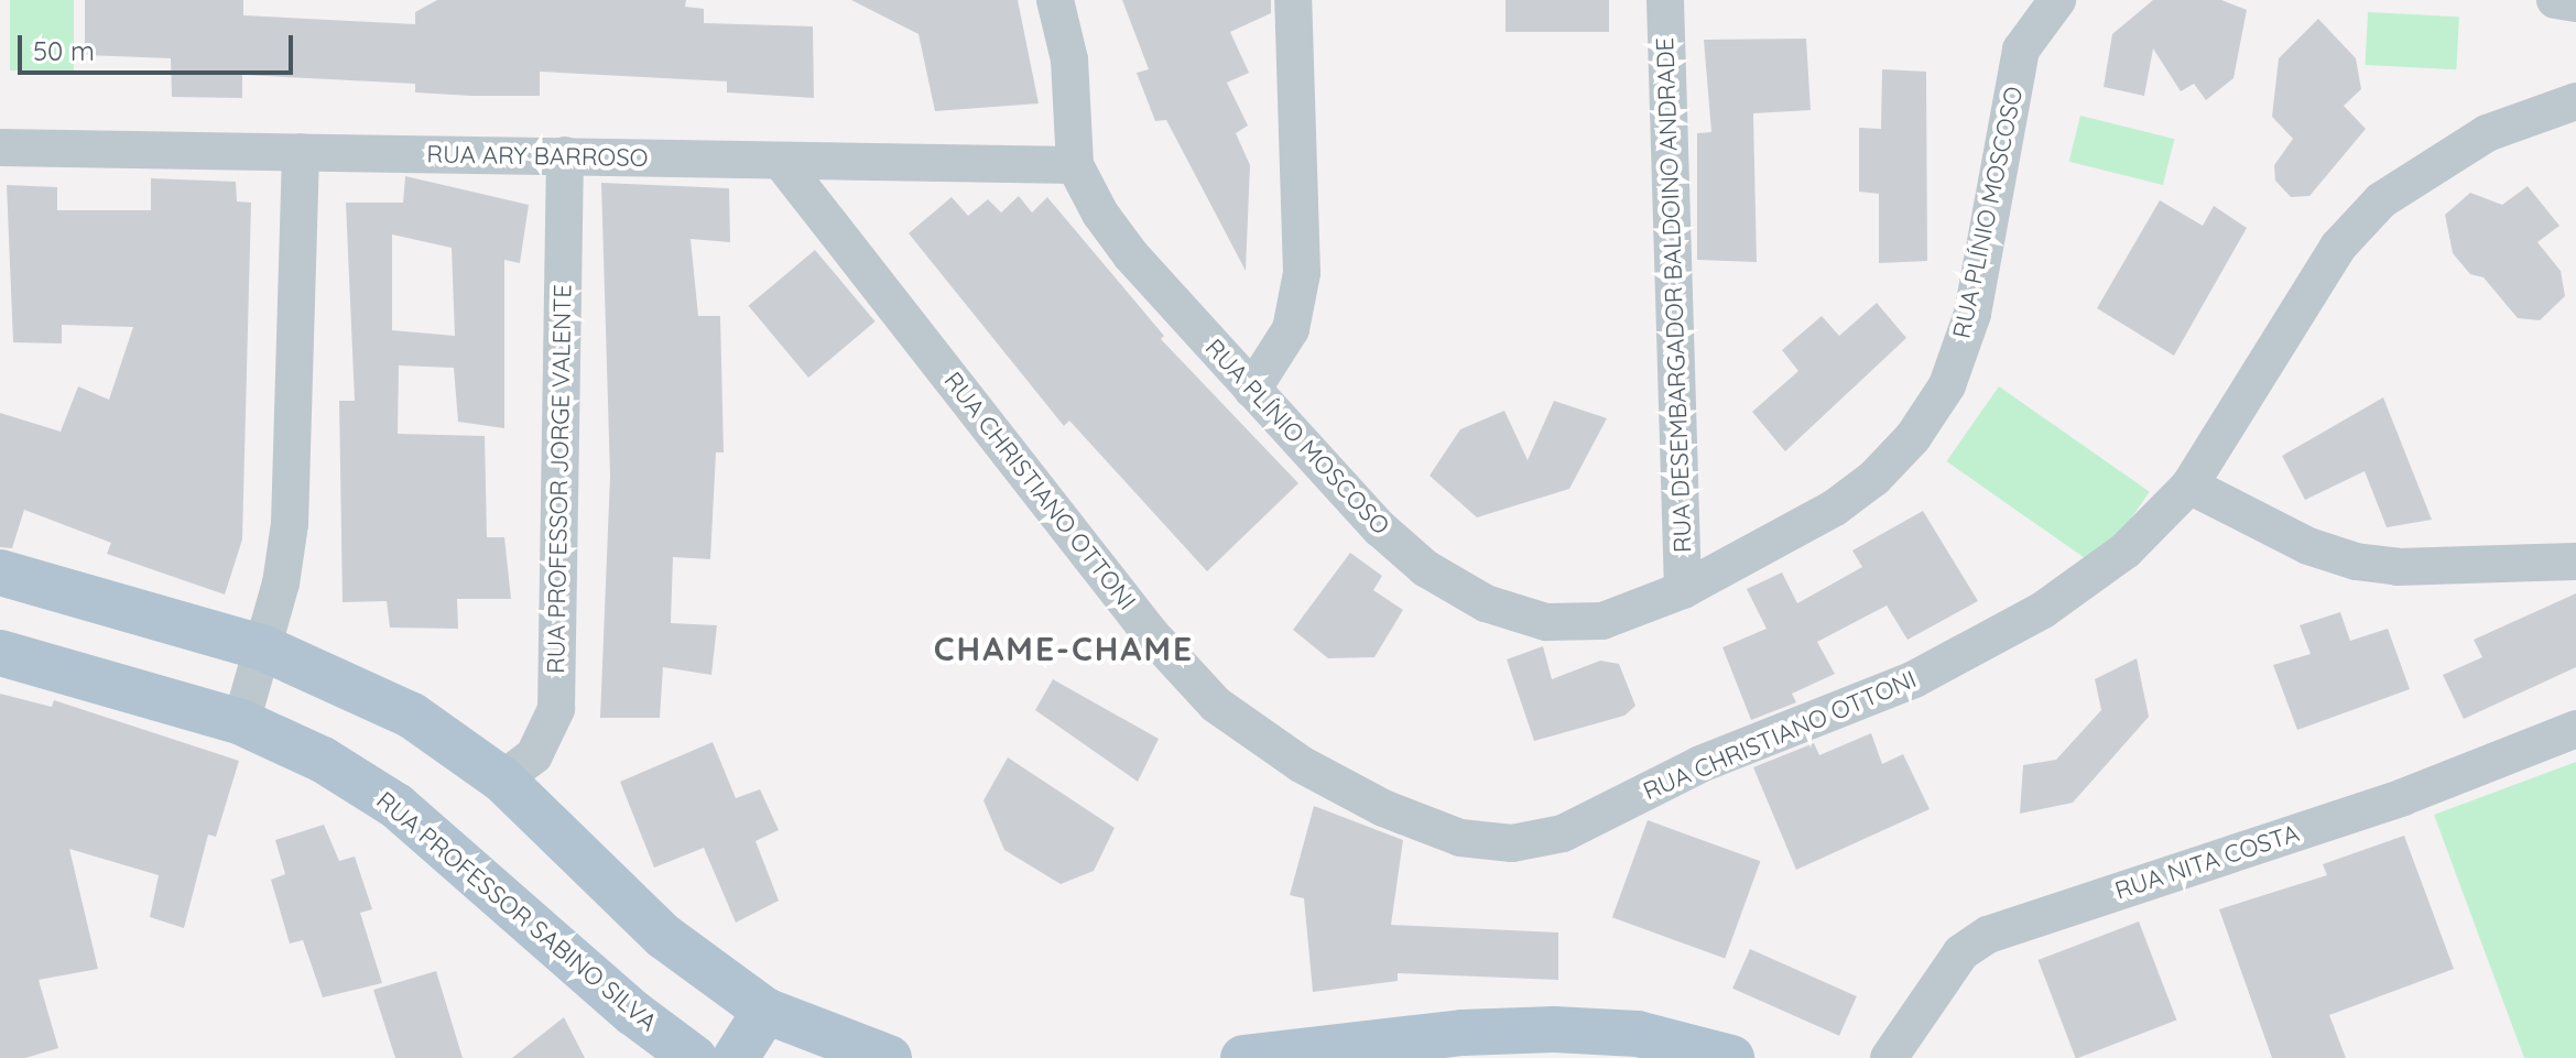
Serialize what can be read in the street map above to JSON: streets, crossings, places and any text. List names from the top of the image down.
{
  "streets": {
    "main road": ["RUA PROFESSOR SABINO SILVA"],
    "street": [
      "RUA ARY BARROSO",
      "RUA PLÍNIO MOSCOSO",
      "RUA DESEMBARGADOR BALDOINO ANDRADE",
      "RUA PROFESSOR JORGE VALENTE",
      "RUA CHRISTIANO OTTONI",
      "RUA NITA COSTA"
    ]
  },
  "crossings": [
    ["RUA ARY BARROSO", "RUA PLÍNIO MOSCOSO"],
    ["RUA ARY BARROSO", "RUA PROFESSOR JORGE VALENTE"],
    ["RUA ARY BARROSO", "RUA CHRISTIANO OTTONI"],
    ["RUA PLÍNIO MOSCOSO", "RUA DESEMBARGADOR BALDOINO ANDRADE"]
  ],
  "districts": ["CHAME-CHAME"],
  "scale_bar": "50 m"
}
